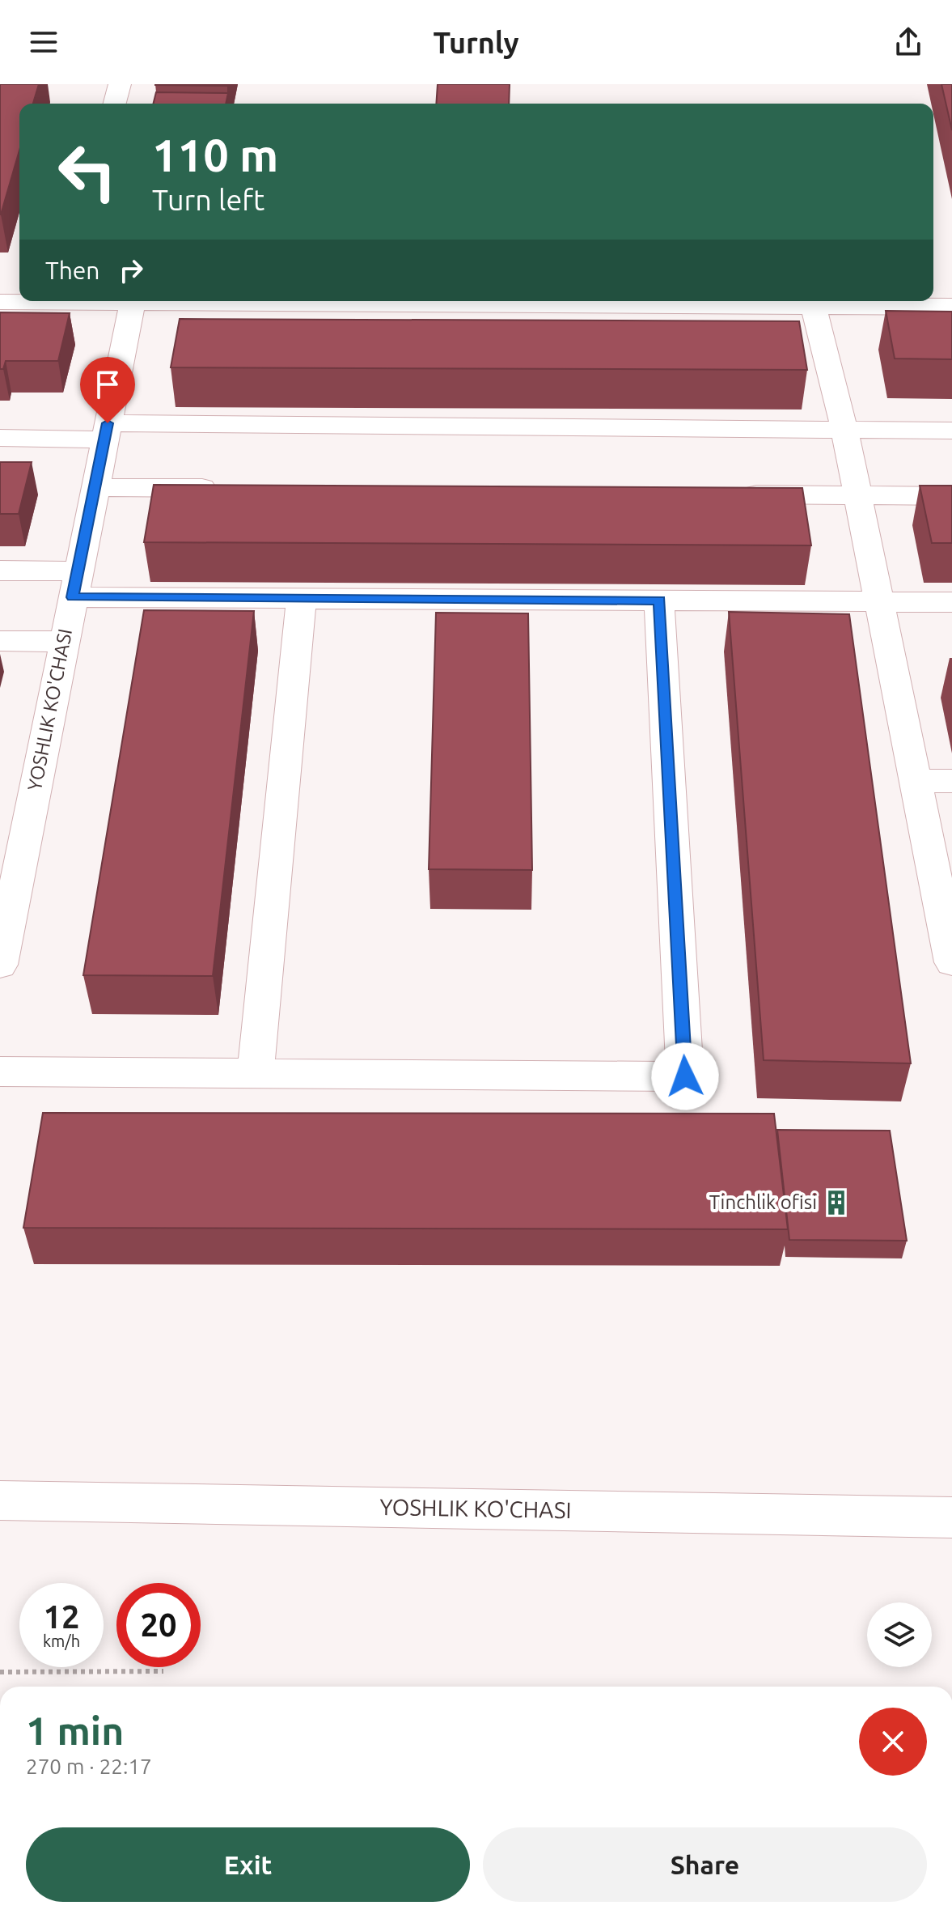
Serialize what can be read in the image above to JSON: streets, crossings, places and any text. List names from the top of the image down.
{
  "streets": {
    "street": ["YOSHLIK KO'CHASI"]
  },
  "places": {
    "building": ["Tinchlik ofisi"]
  },
  "page": {
    "header": "Turnly",
    "turn": ["110 m", "Turn left"],
    "then": "Then",
    "speed": "12 km/h",
    "limit": "20",
    "heading": ["1 min", "270 m · 22:17"],
    "buttons": ["Exit", "Share"]
  }
}
